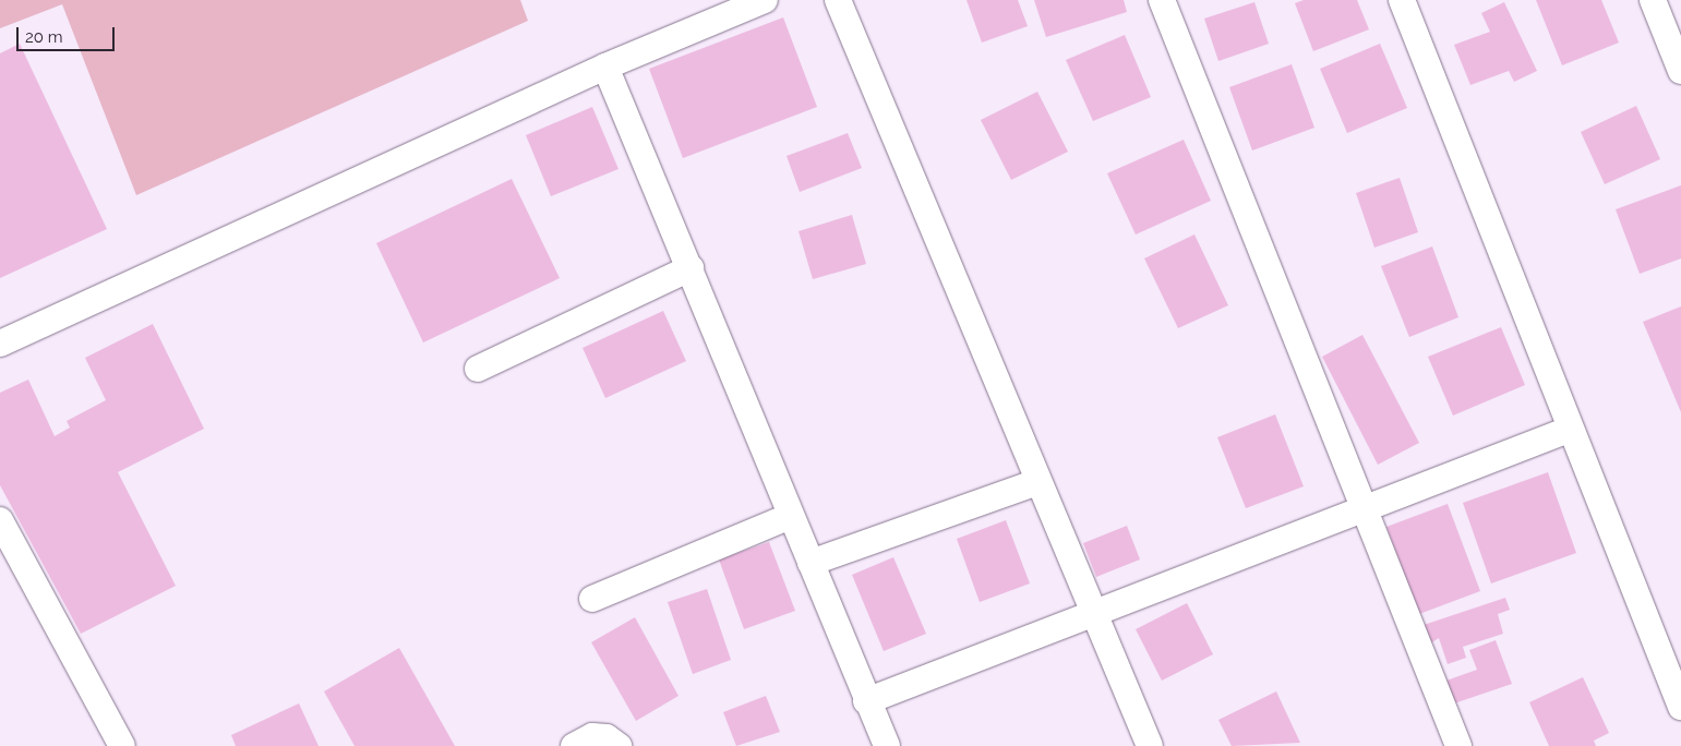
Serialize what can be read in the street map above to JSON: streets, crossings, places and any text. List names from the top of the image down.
{
  "scale_bar": "20 m"
}
